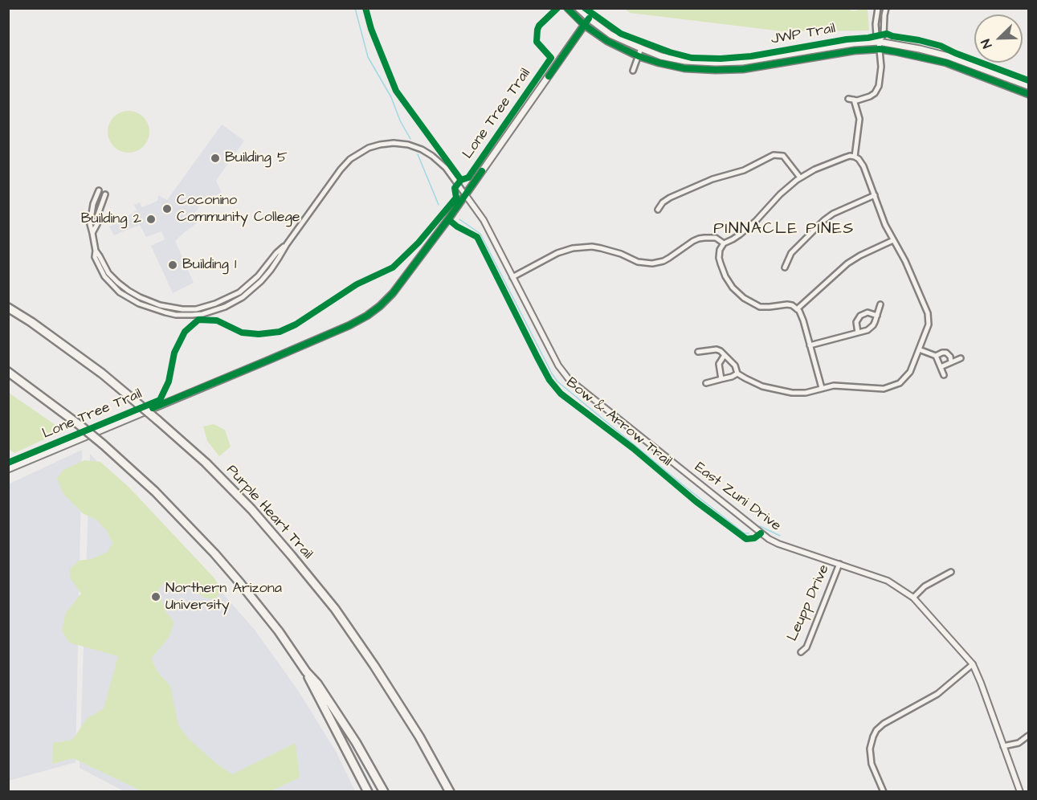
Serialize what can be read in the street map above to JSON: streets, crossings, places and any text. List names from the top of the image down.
{
  "streets": {
    "highway": ["Purple Heart Trail"],
    "street": ["East Zuni Drive", "Leupp Drive"],
    "cycle path": ["JWP Trail", "Lone Tree Trail", "Bow & Arrow Trail"]
  },
  "crossings": [
    ["East Zuni Drive", "Leupp Drive"]
  ],
  "districts": ["PINNACLE PINES"],
  "places": [
    "Building 5",
    "Coconino Community College",
    "Building 2",
    "Building 1",
    "Northern Arizona University"
  ],
  "north": "bottom left"
}
